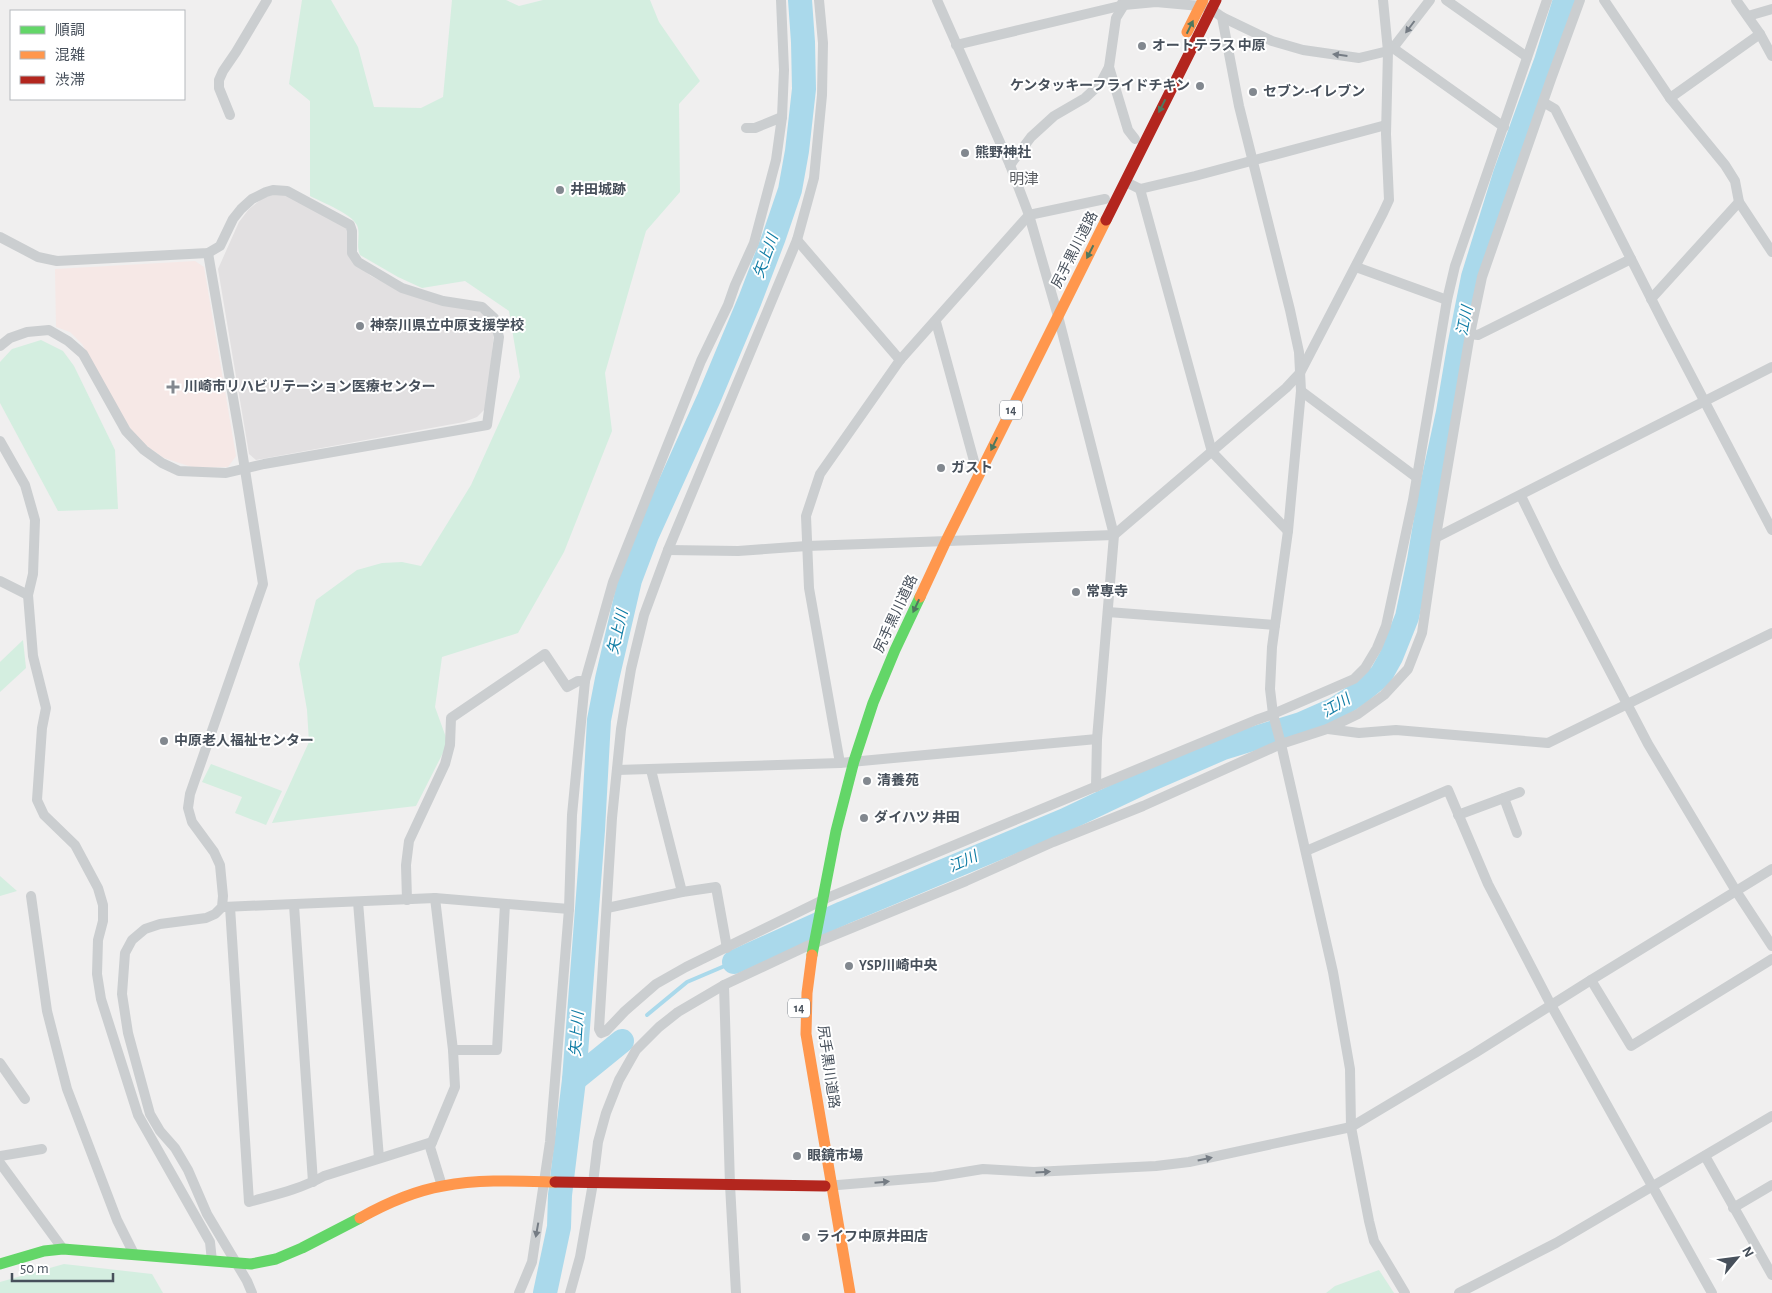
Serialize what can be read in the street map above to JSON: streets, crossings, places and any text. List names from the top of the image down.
{
  "streets": {
    "main road": ["尻手黒川道路", "14"]
  },
  "districts": ["明津"],
  "water": ["矢上川", "江川"],
  "places": {
    "other": [
      "オートテラス 中原",
      "ケンタッキーフライドチキン",
      "セブン-イレブン",
      "熊野神社",
      "井田城跡",
      "神奈川県立中原支援学校",
      "ガスト",
      "常専寺",
      "中原老人福祉センター",
      "清養苑",
      "ダイハツ 井田",
      "YSP川崎中央",
      "眼鏡市場",
      "ライフ中原井田店"
    ],
    "health": ["川崎市リハビリテーション医療センター"]
  },
  "legend": ["順調", "混雑", "渋滞"],
  "scale_bar": "50 m",
  "north": "top right"
}
